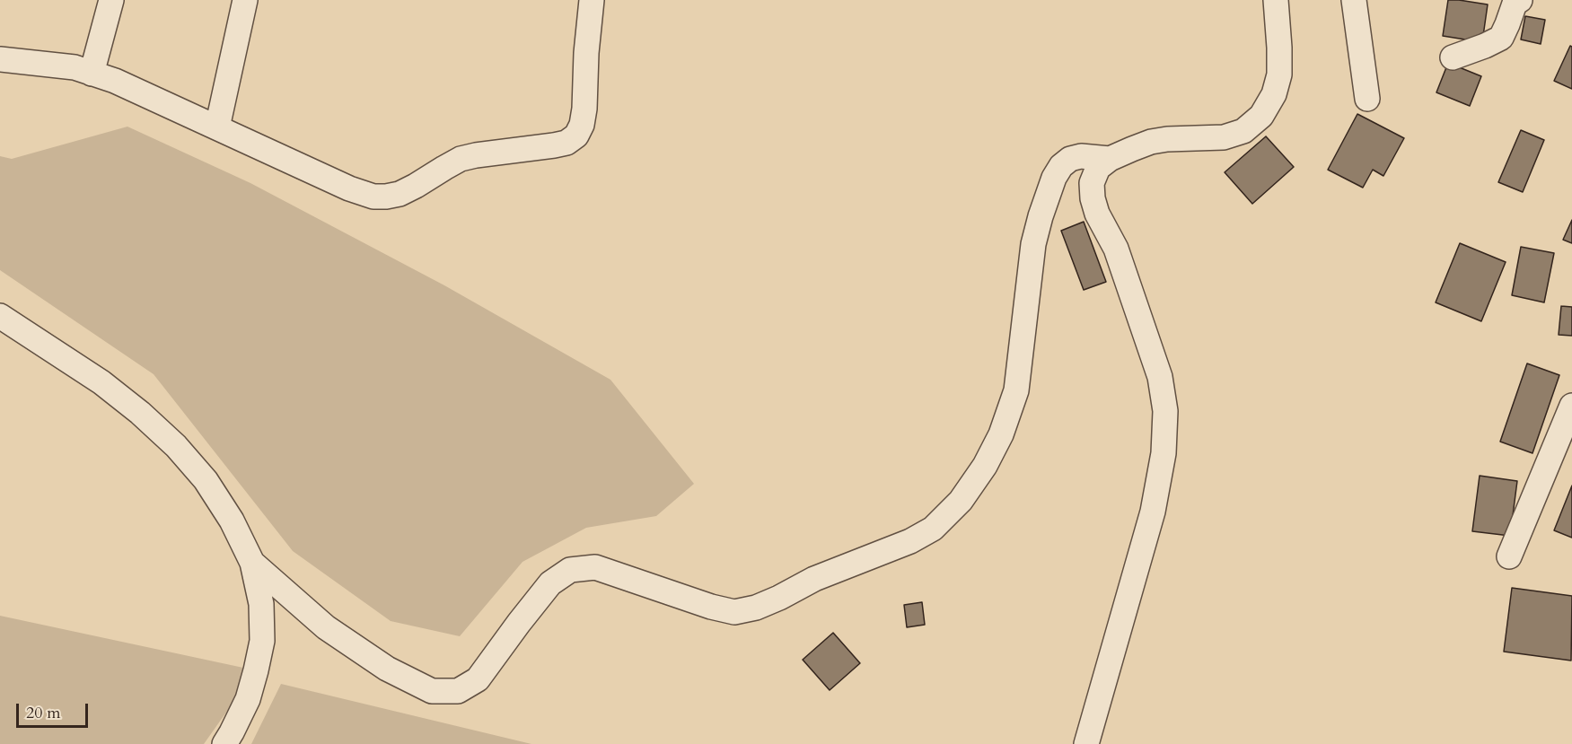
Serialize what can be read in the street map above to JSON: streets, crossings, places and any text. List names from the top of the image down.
{
  "scale_bar": "20 m"
}
